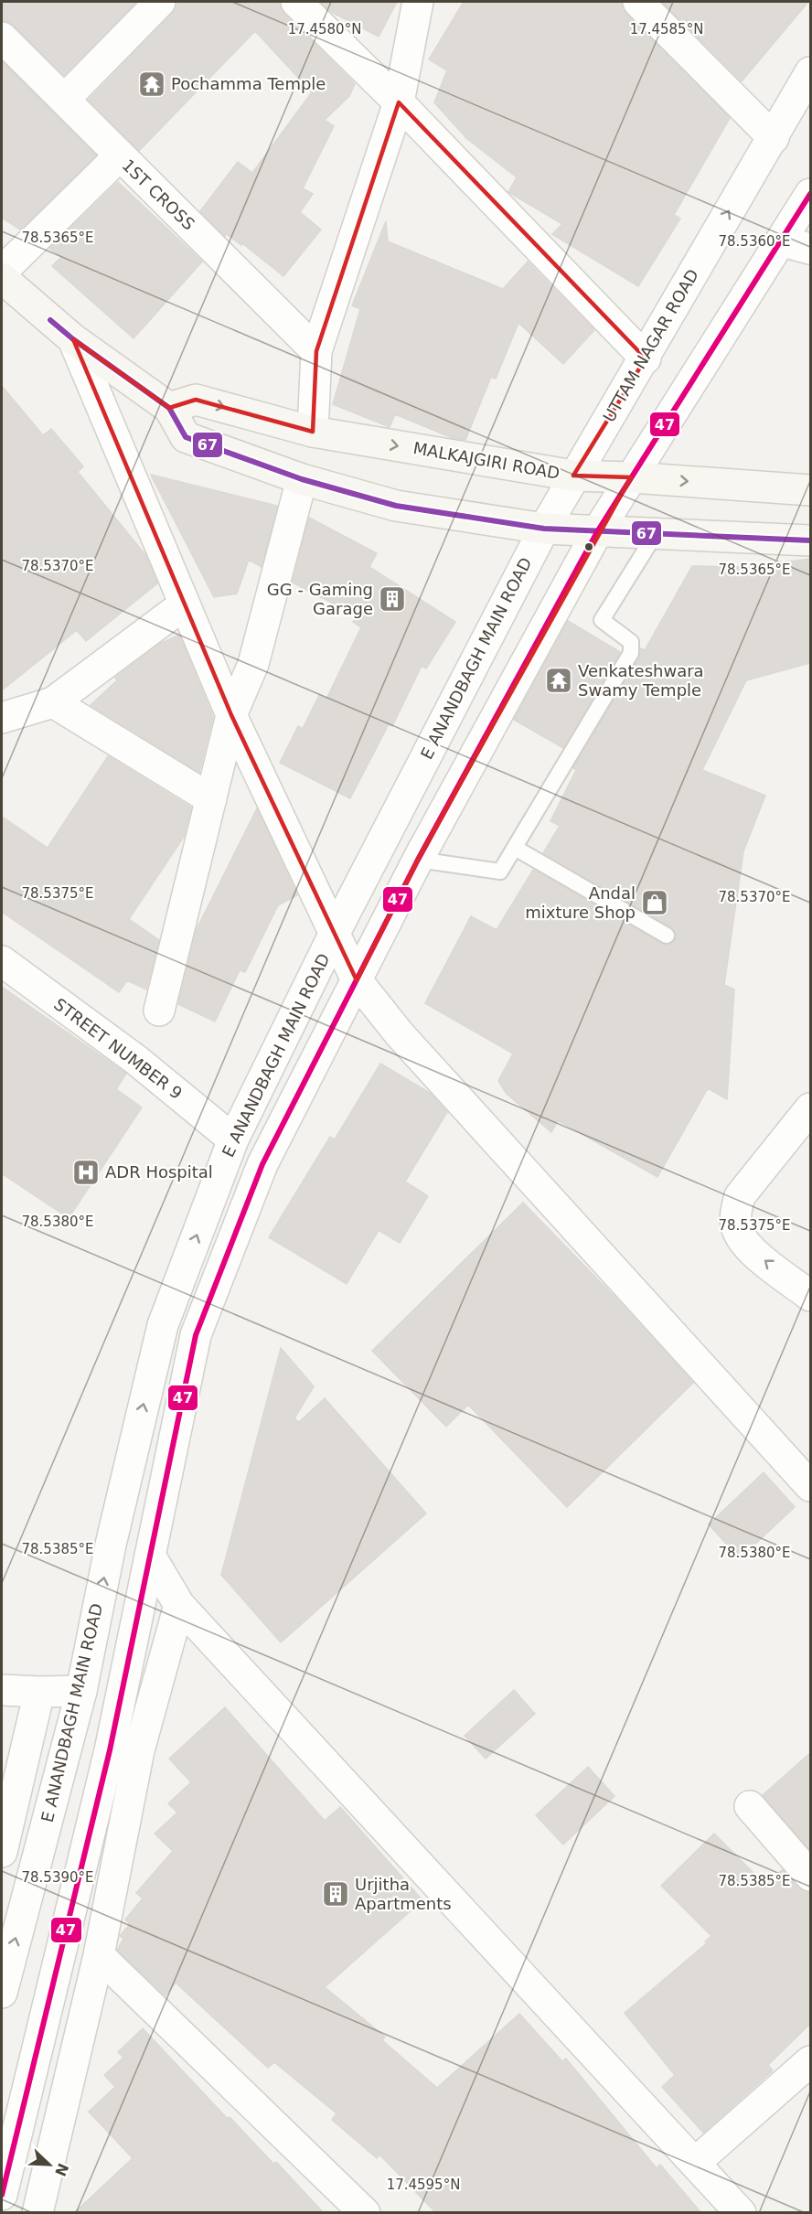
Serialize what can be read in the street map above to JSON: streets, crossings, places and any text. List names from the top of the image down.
{
  "streets": {
    "main road": ["MALKAJGIRI ROAD"],
    "street": [
      "1ST CROSS",
      "UTTAM NAGAR ROAD",
      "E ANANDBAGH MAIN ROAD",
      "STREET NUMBER 9"
    ]
  },
  "crossings": [
    ["UTTAM NAGAR ROAD", "MALKAJGIRI ROAD"],
    ["UTTAM NAGAR ROAD", "E ANANDBAGH MAIN ROAD"],
    ["MALKAJGIRI ROAD", "E ANANDBAGH MAIN ROAD"],
    ["E ANANDBAGH MAIN ROAD", "STREET NUMBER 9"]
  ],
  "places": {
    "temple": ["Pochamma Temple", "Venkateshwara Swamy Temple"],
    "building": ["GG - Gaming Garage", "Urjitha Apartments"],
    "shop": ["Andal mixture Shop"],
    "hospital": ["ADR Hospital"]
  },
  "lines": ["transit line 47", "transit line 67"],
  "north": "bottom right",
  "coordinates": [
    "17.4580°N",
    "17.4585°N",
    "78.5365°E",
    "78.5360°E",
    "78.5370°E",
    "78.5375°E",
    "78.5380°E",
    "78.5385°E",
    "78.5390°E",
    "17.4595°N"
  ]
}
